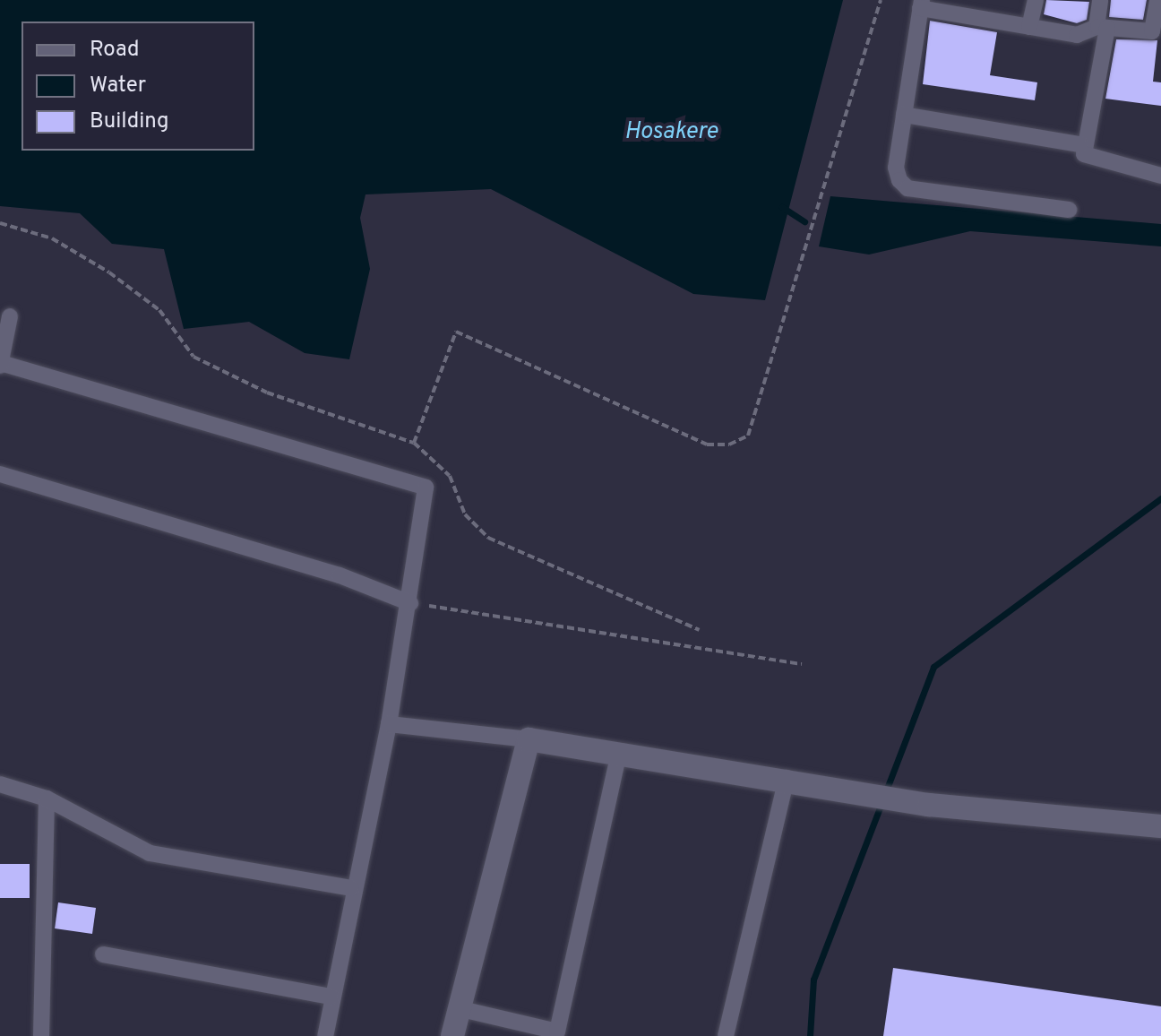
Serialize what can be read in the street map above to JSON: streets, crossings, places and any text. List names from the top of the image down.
{
  "water": ["Hosakere"],
  "legend": ["Road", "Water", "Building"]
}
